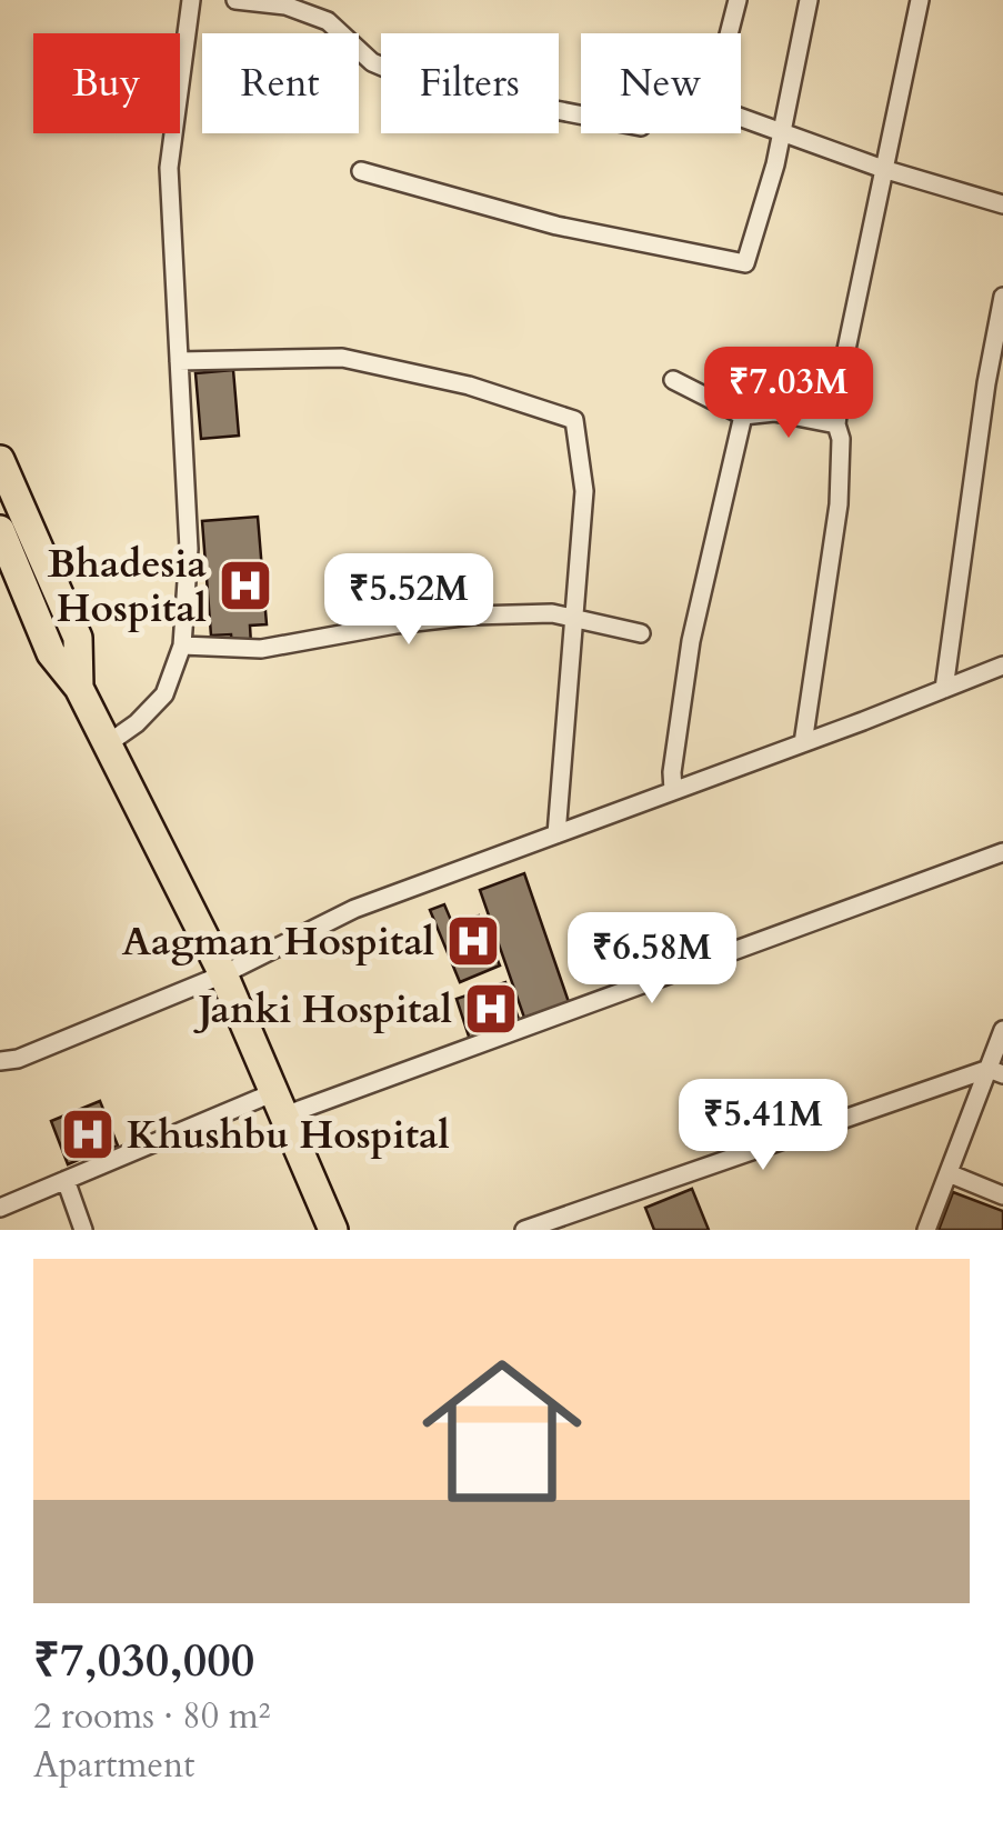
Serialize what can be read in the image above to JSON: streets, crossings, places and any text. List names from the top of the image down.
{
  "places": {
    "hospital": [
      "Bhadesia Hospital",
      "Aagman Hospital",
      "Janki Hospital",
      "Khushbu Hospital"
    ]
  },
  "page": {
    "chip": [
      "Buy",
      "Rent",
      "Filters",
      "New"
    ],
    "price": [
      "₹7.03M",
      "₹5.52M",
      "₹6.58M",
      "₹5.41M"
    ],
    "list": [
      {
        "name": "₹7,030,000",
        "note": "2 rooms · 80 m² · Apartment"
      }
    ]
  }
}
